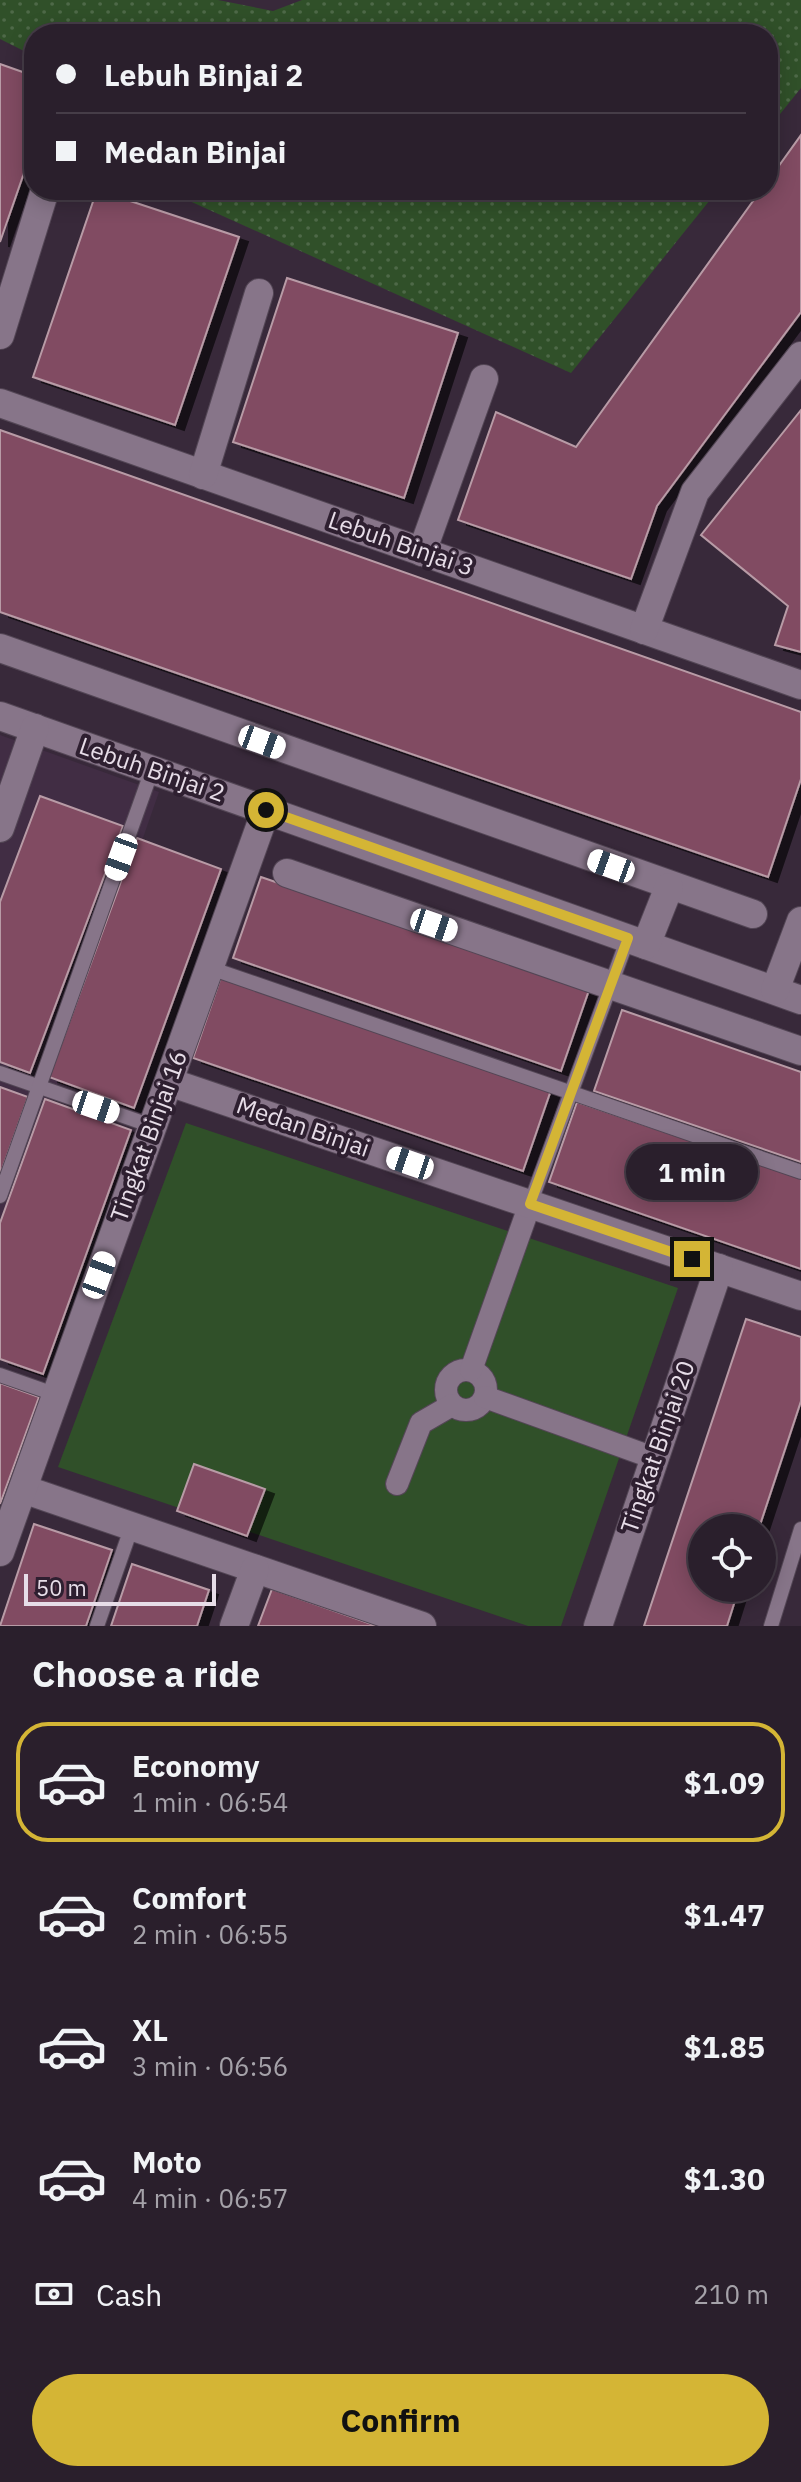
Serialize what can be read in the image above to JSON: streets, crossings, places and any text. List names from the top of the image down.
{
  "streets": {
    "street": [
      "Lebuh Binjai 3",
      "Lebuh Binjai 2",
      "Medan Binjai",
      "Tingkat Binjai 16",
      "Tingkat Binjai 20"
    ]
  },
  "crossings": [
    ["Lebuh Binjai 2", "Tingkat Binjai 16"],
    ["Medan Binjai", "Tingkat Binjai 16"],
    ["Medan Binjai", "Tingkat Binjai 20"]
  ],
  "scale_bar": "50 m",
  "page": {
    "banner": ["Lebuh Binjai 2", "Medan Binjai"],
    "bubble": "1 min",
    "scale": "50 m",
    "heading": "Choose a ride",
    "list": [
      {
        "name": "Economy",
        "note": "1 min · 06:54",
        "value": "$1.09"
      },
      {
        "name": "Comfort",
        "note": "2 min · 06:55",
        "value": "$1.47"
      },
      {
        "name": "XL",
        "note": "3 min · 06:56",
        "value": "$1.85"
      },
      {
        "name": "Moto",
        "note": "4 min · 06:57",
        "value": "$1.30"
      }
    ],
    "pay": ["Cash", "210 m"],
    "buttons": "Confirm"
  }
}
